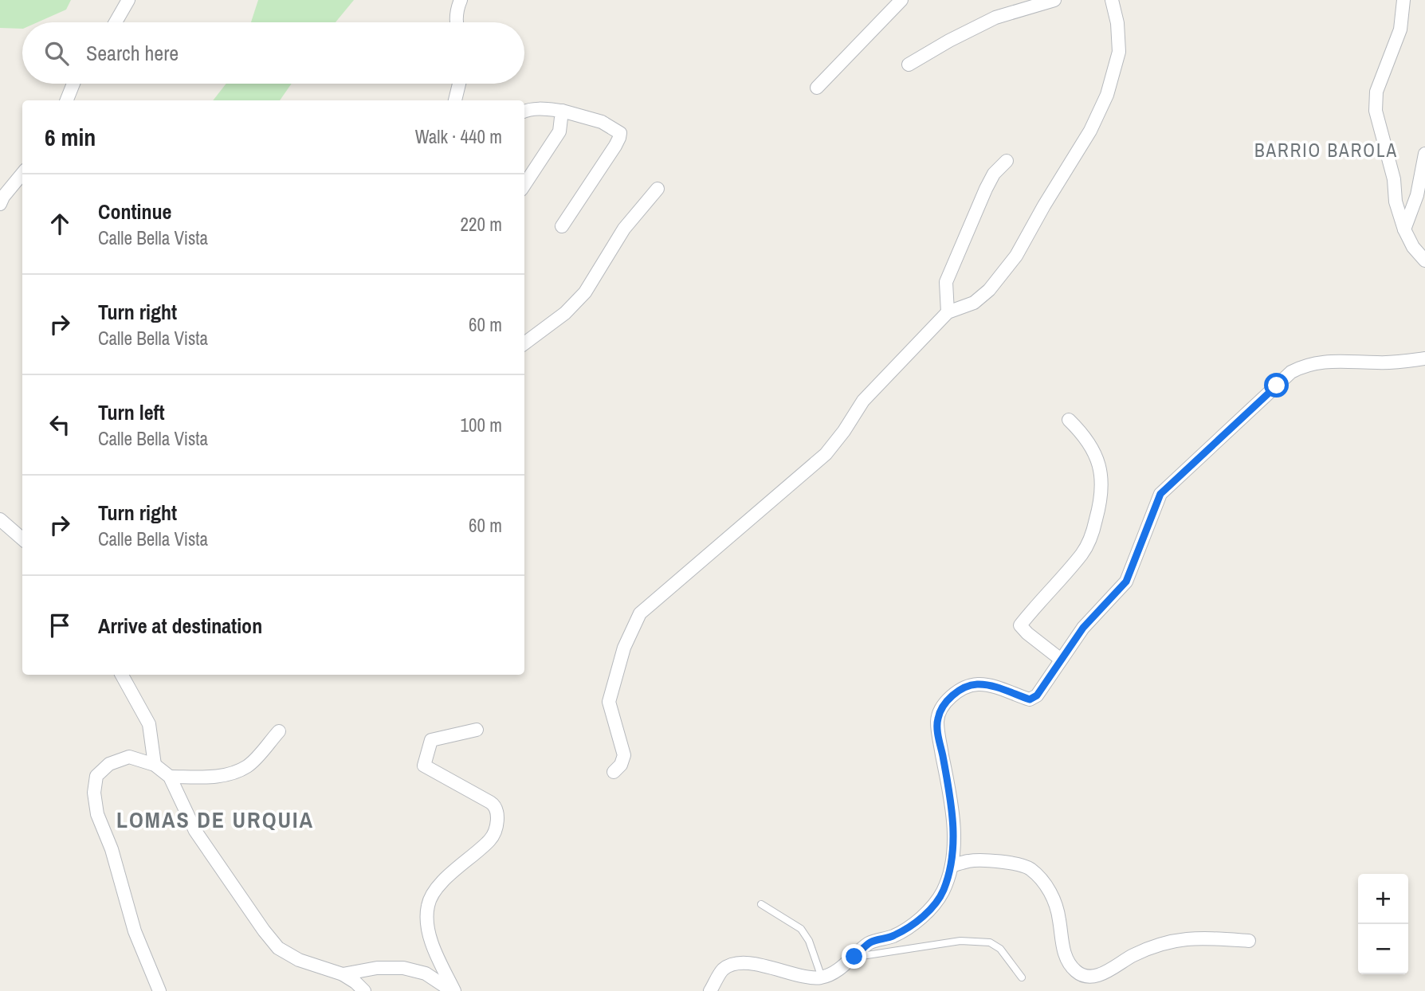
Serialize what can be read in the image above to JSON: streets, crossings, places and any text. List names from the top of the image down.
{
  "districts": ["BARRIO BAROLA", "LOMAS DE URQUIA"],
  "page": {
    "search": "Search here",
    "heading": ["6 min", "Walk · 440 m"],
    "list": [
      ["Continue", "Calle Bella Vista", "220 m"],
      ["Turn right", "Calle Bella Vista", "60 m"],
      ["Turn left", "Calle Bella Vista", "100 m"],
      ["Turn right", "Calle Bella Vista", "60 m"],
      "Arrive at destination"
    ],
    "map_buttons": ["+", "−"]
  }
}
